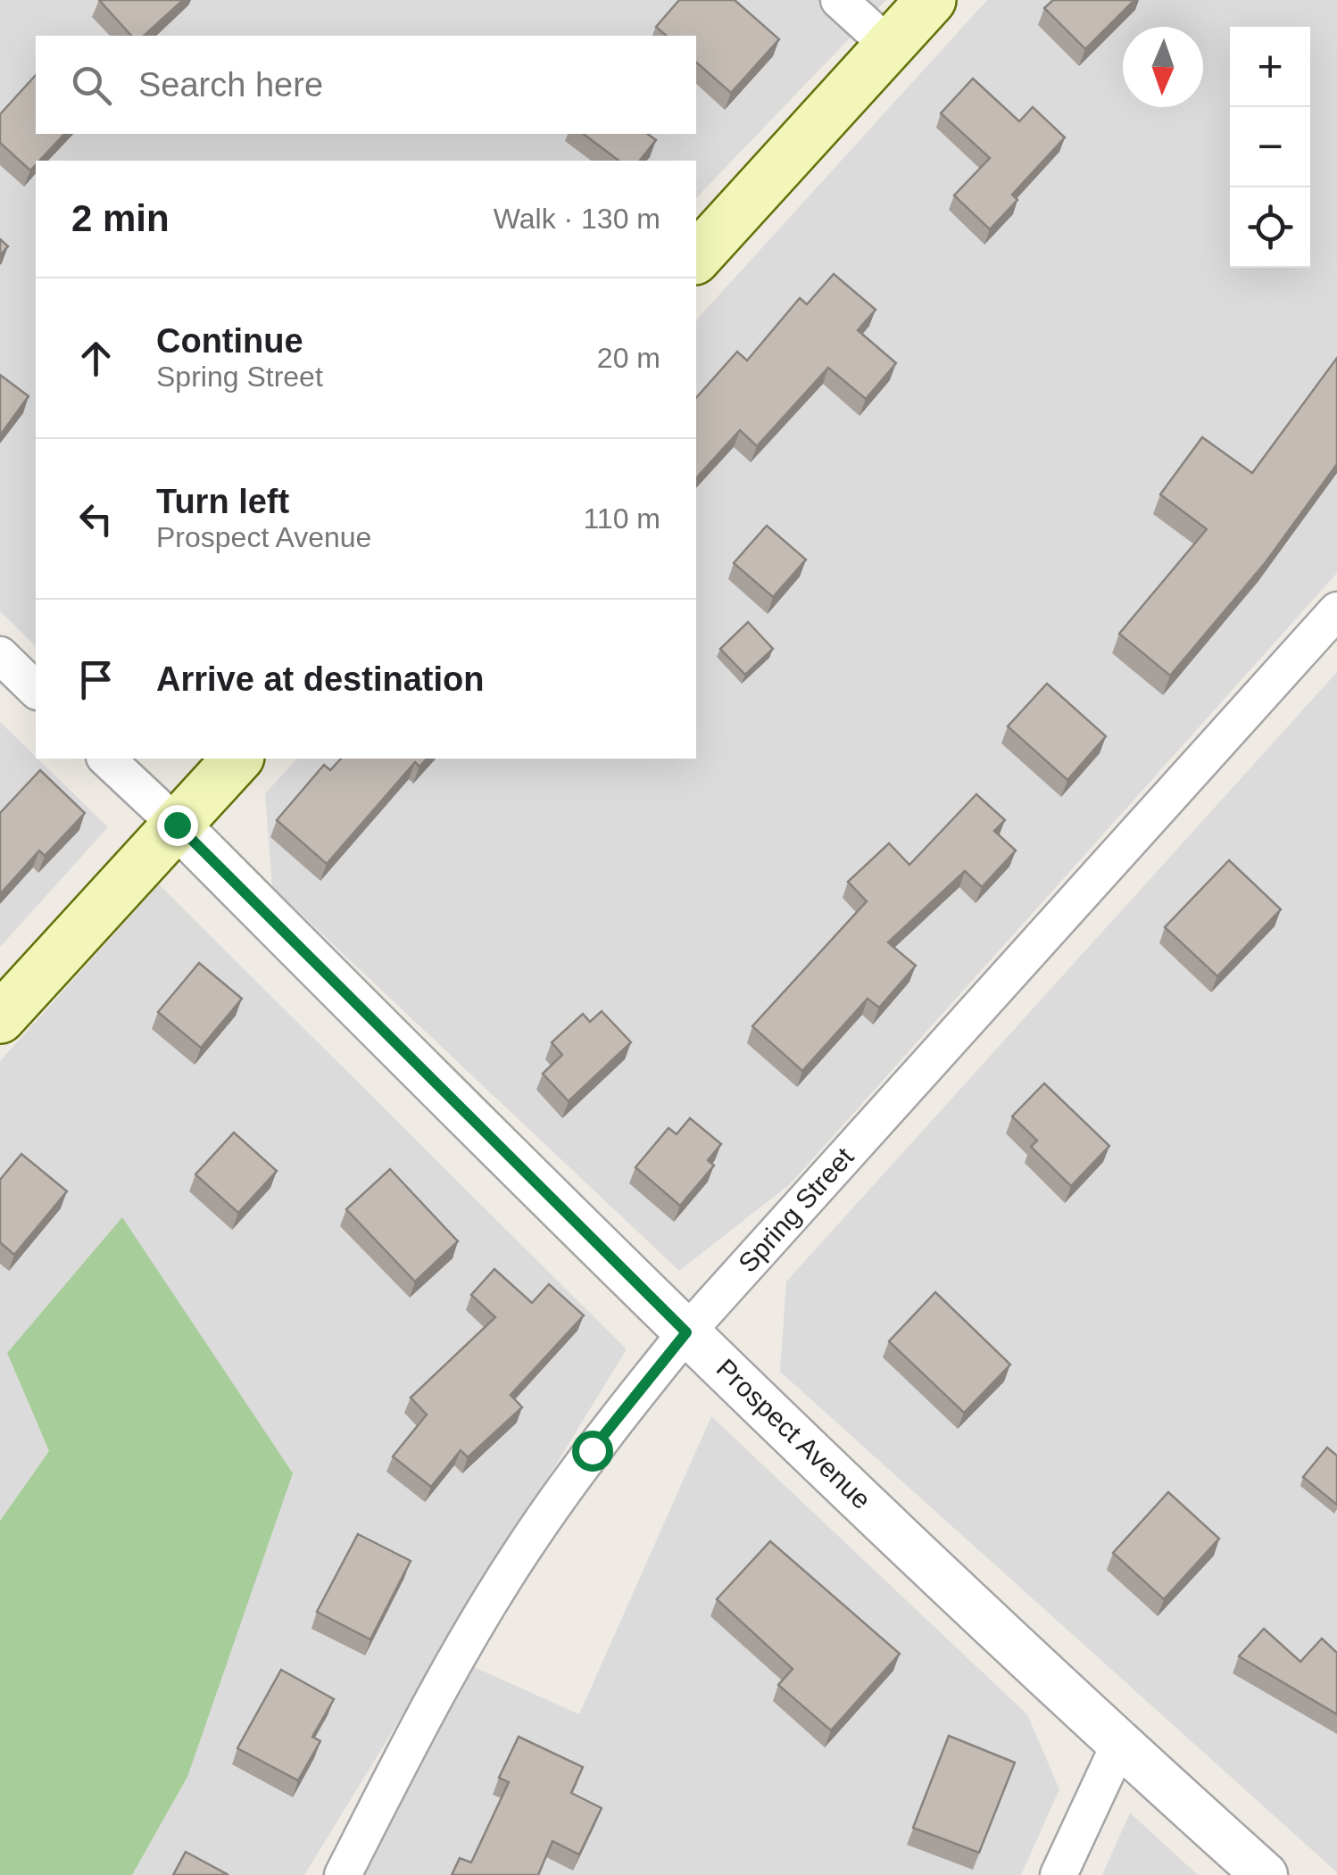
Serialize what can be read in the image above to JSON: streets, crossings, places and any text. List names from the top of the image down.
{
  "streets": {
    "street": ["Spring Street", "Prospect Avenue"]
  },
  "crossings": [
    ["Spring Street", "Prospect Avenue"]
  ],
  "north": "bottom",
  "page": {
    "map_buttons": ["+", "−"],
    "search": "Search here",
    "heading": ["2 min", "Walk · 130 m"],
    "list": [
      ["Continue", "Spring Street", "20 m"],
      ["Turn left", "Prospect Avenue", "110 m"],
      "Arrive at destination"
    ]
  }
}
